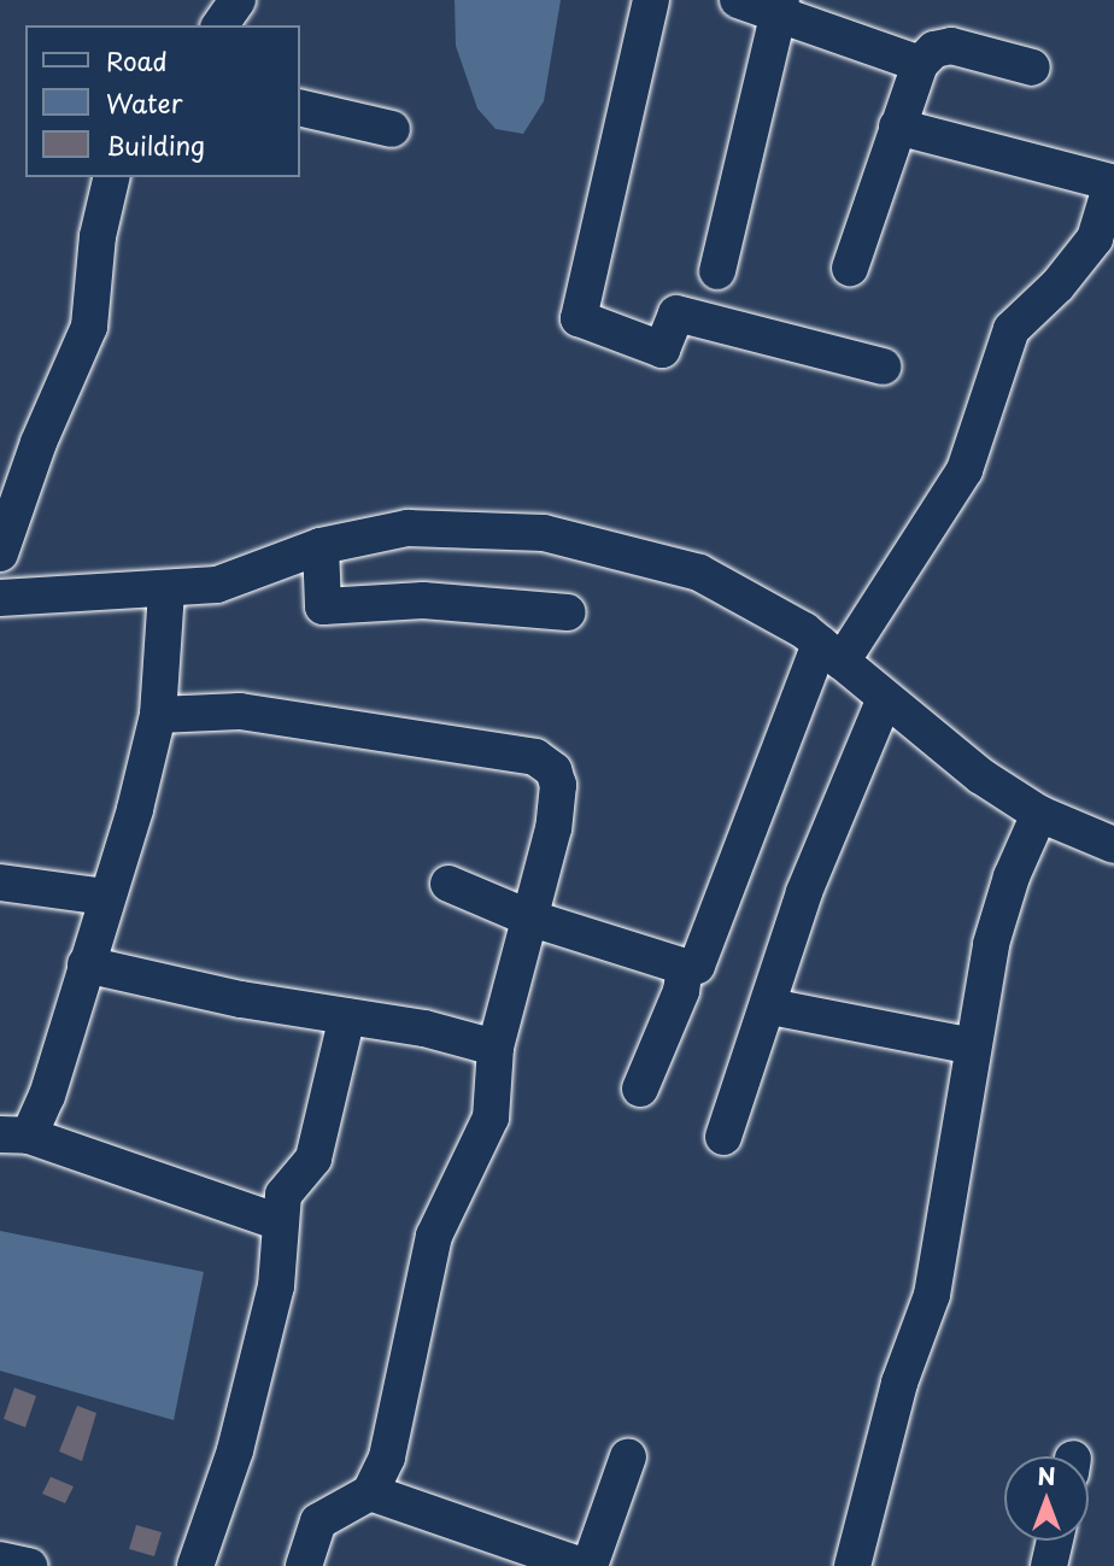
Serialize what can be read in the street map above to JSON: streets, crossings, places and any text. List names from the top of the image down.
{
  "legend": ["Road", "Water", "Building"],
  "north": "top"
}
